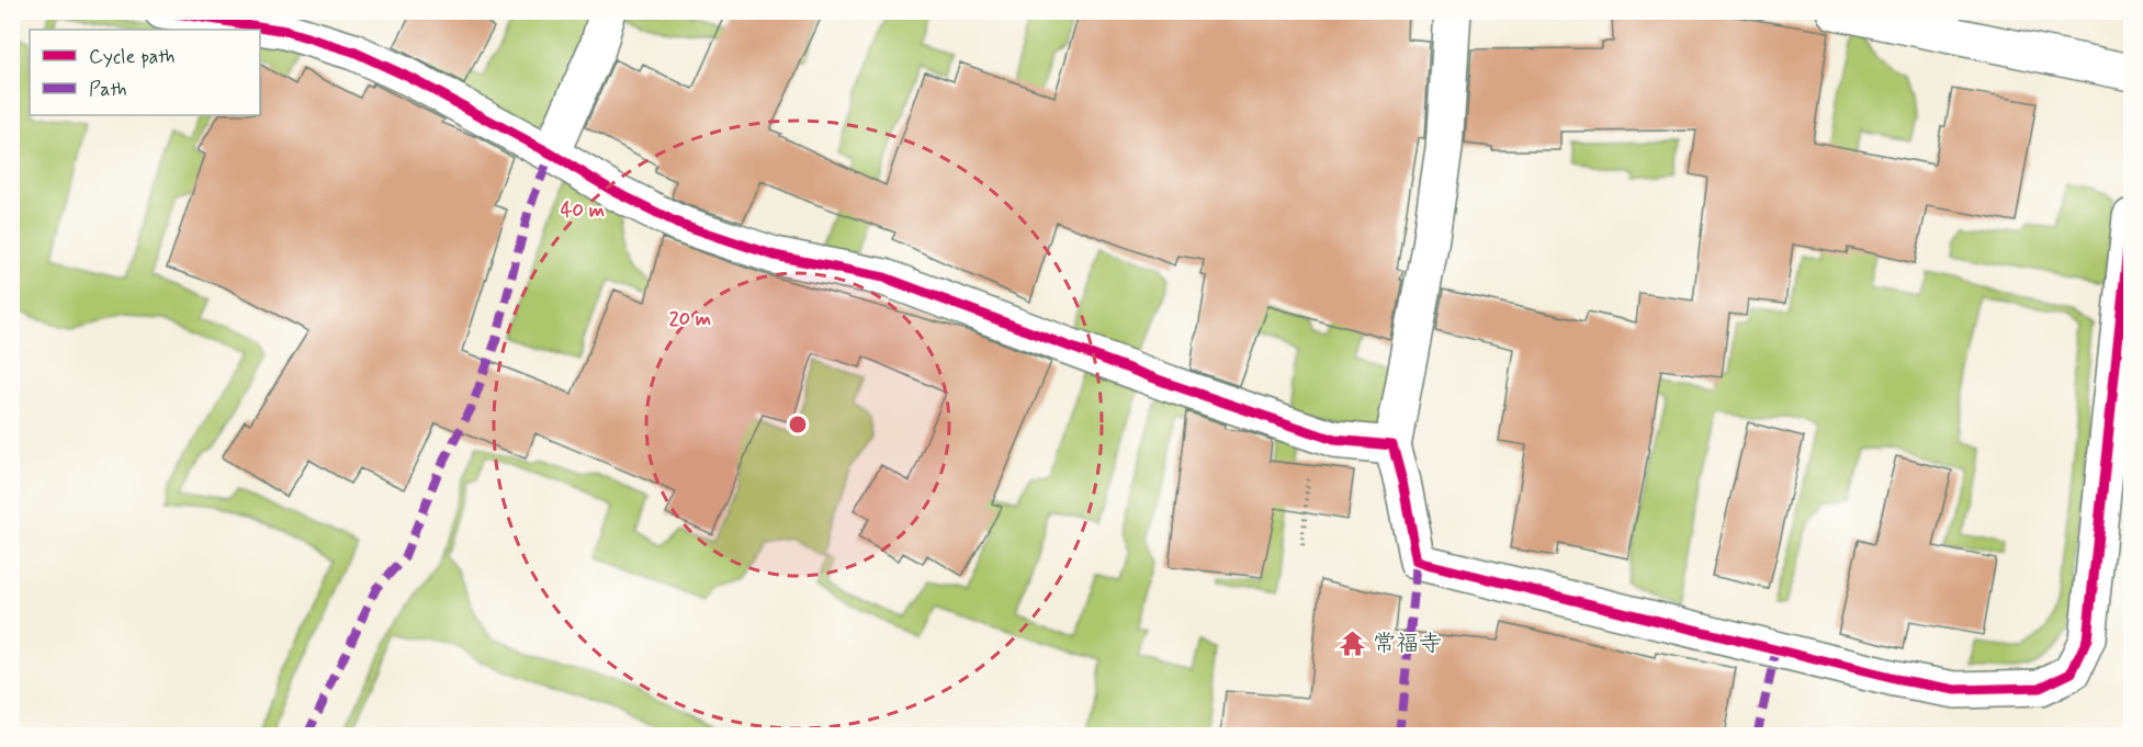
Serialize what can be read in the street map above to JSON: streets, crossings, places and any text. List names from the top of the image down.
{
  "places": {
    "temple": ["常福寺"]
  },
  "legend": ["Cycle path", "Path"],
  "rings": ["40 m", "20 m"]
}
